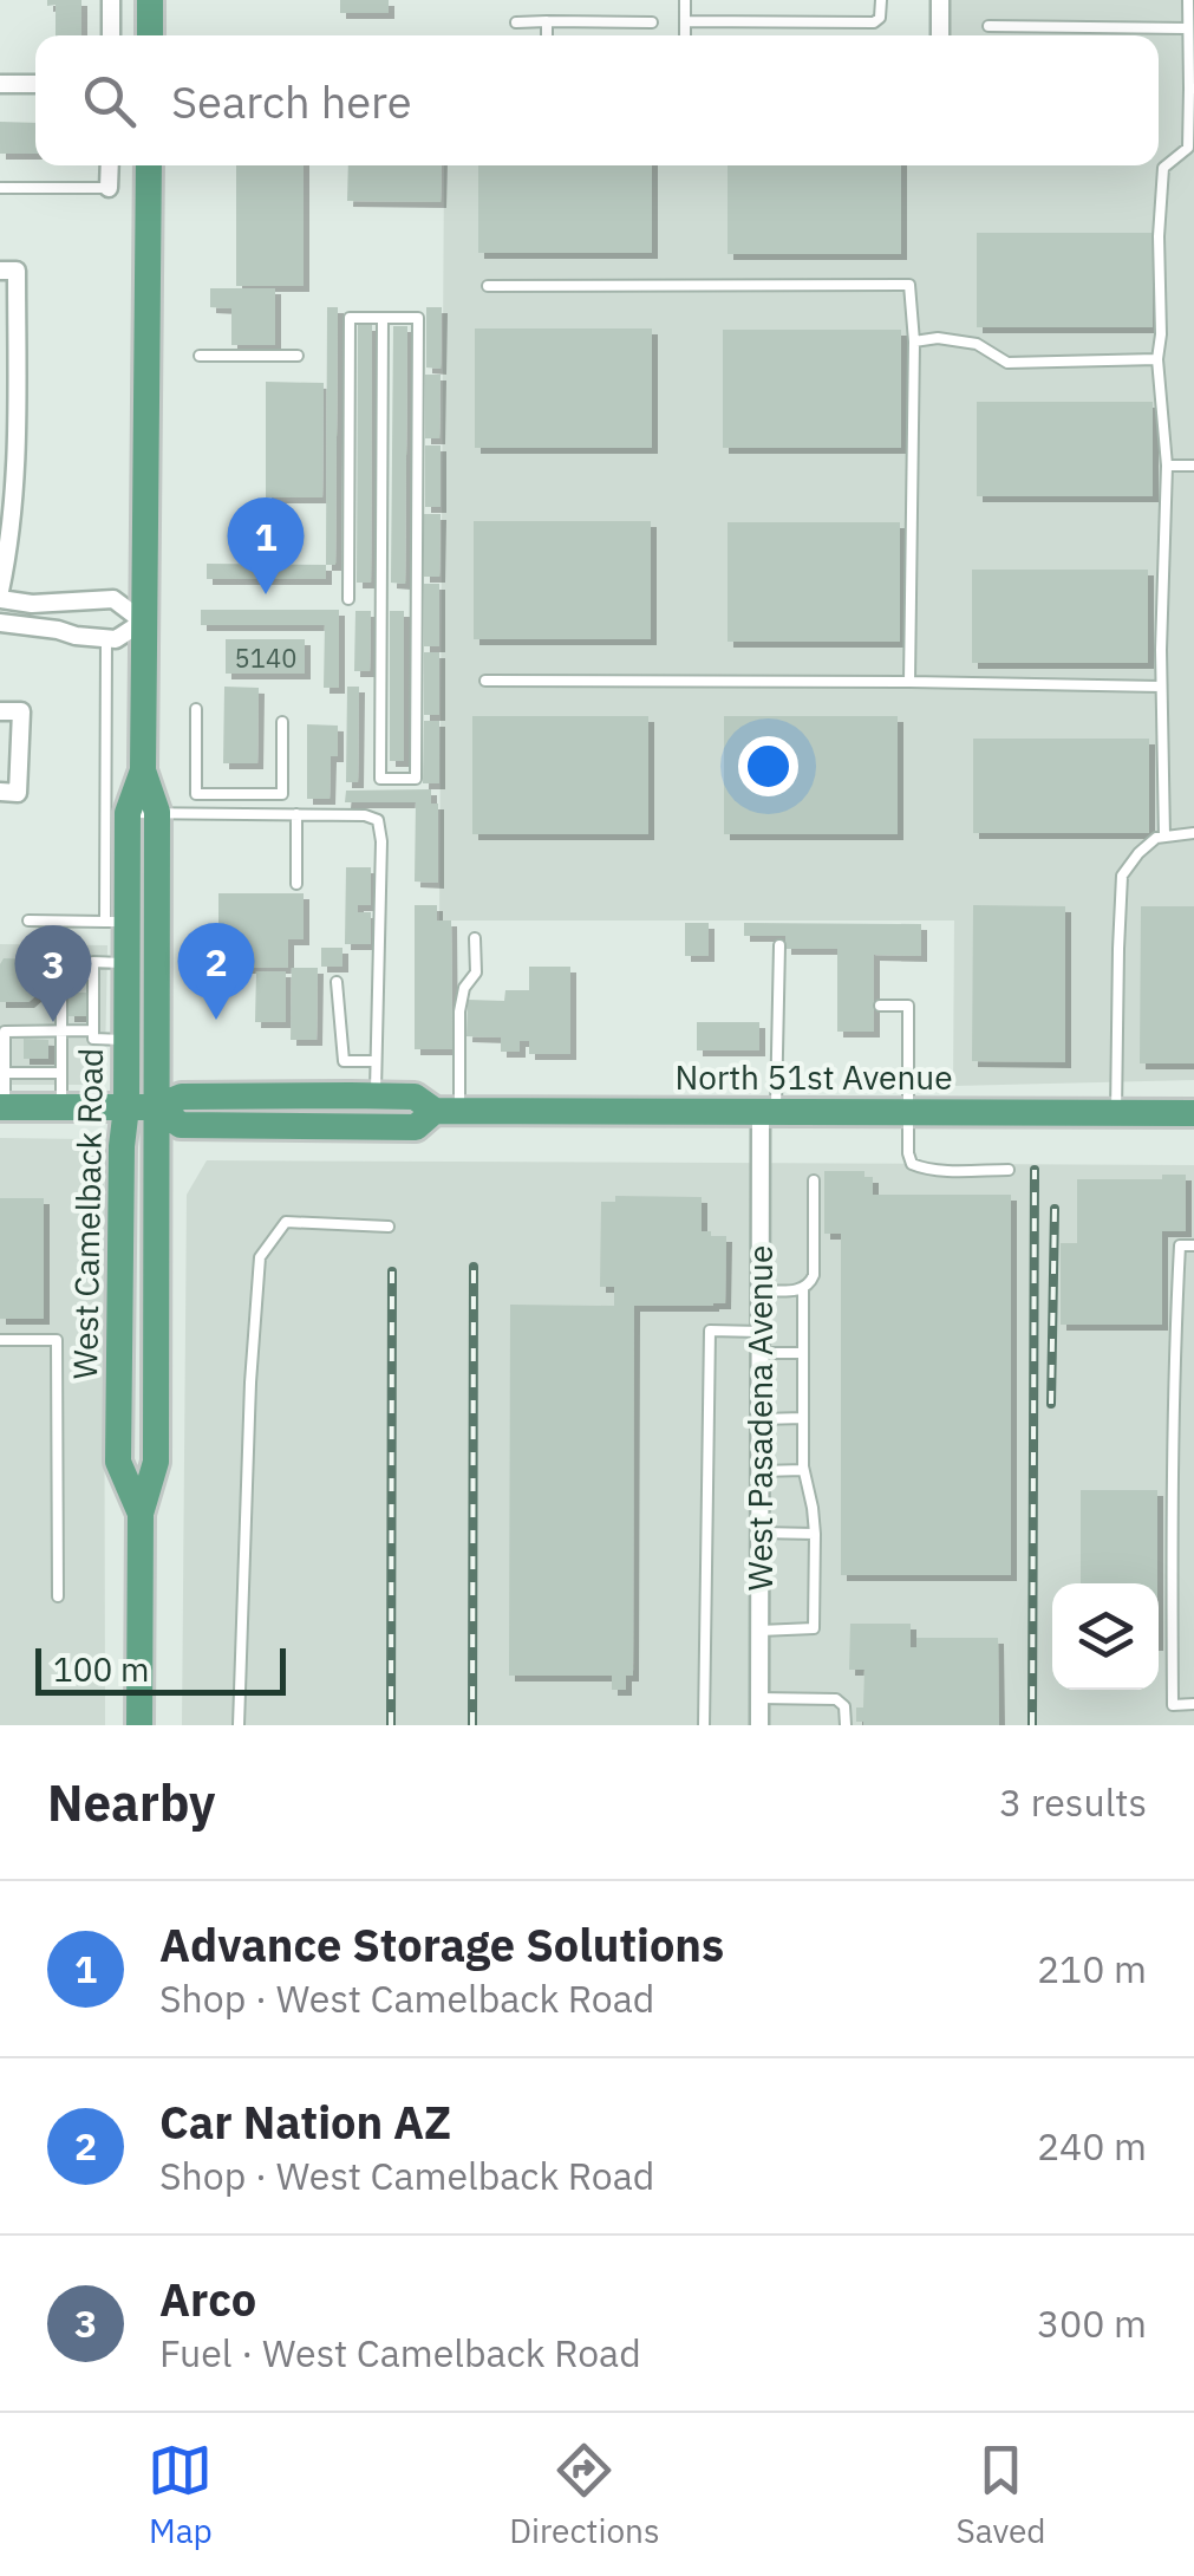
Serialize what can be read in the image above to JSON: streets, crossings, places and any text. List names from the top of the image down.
{
  "streets": {
    "main road": ["North 51st Avenue", "West Camelback Road"],
    "street": ["West Pasadena Avenue"]
  },
  "crossings": [
    ["North 51st Avenue", "West Camelback Road"],
    ["North 51st Avenue", "West Pasadena Avenue"]
  ],
  "house_numbers": ["5140"],
  "scale_bar": "100 m",
  "page": {
    "search": "Search here",
    "pins": ["1", "2", "3"],
    "scale": "100 m",
    "heading": ["Nearby", "3 results"],
    "list": [
      {
        "mark": "1",
        "name": "Advance Storage Solutions",
        "note": "Shop · West Camelback Road",
        "value": "210 m"
      },
      {
        "mark": "2",
        "name": "Car Nation AZ",
        "note": "Shop · West Camelback Road",
        "value": "240 m"
      },
      {
        "mark": "3",
        "name": "Arco",
        "note": "Fuel · West Camelback Road",
        "value": "300 m"
      }
    ],
    "nav": ["Map", "Directions", "Saved"]
  }
}
